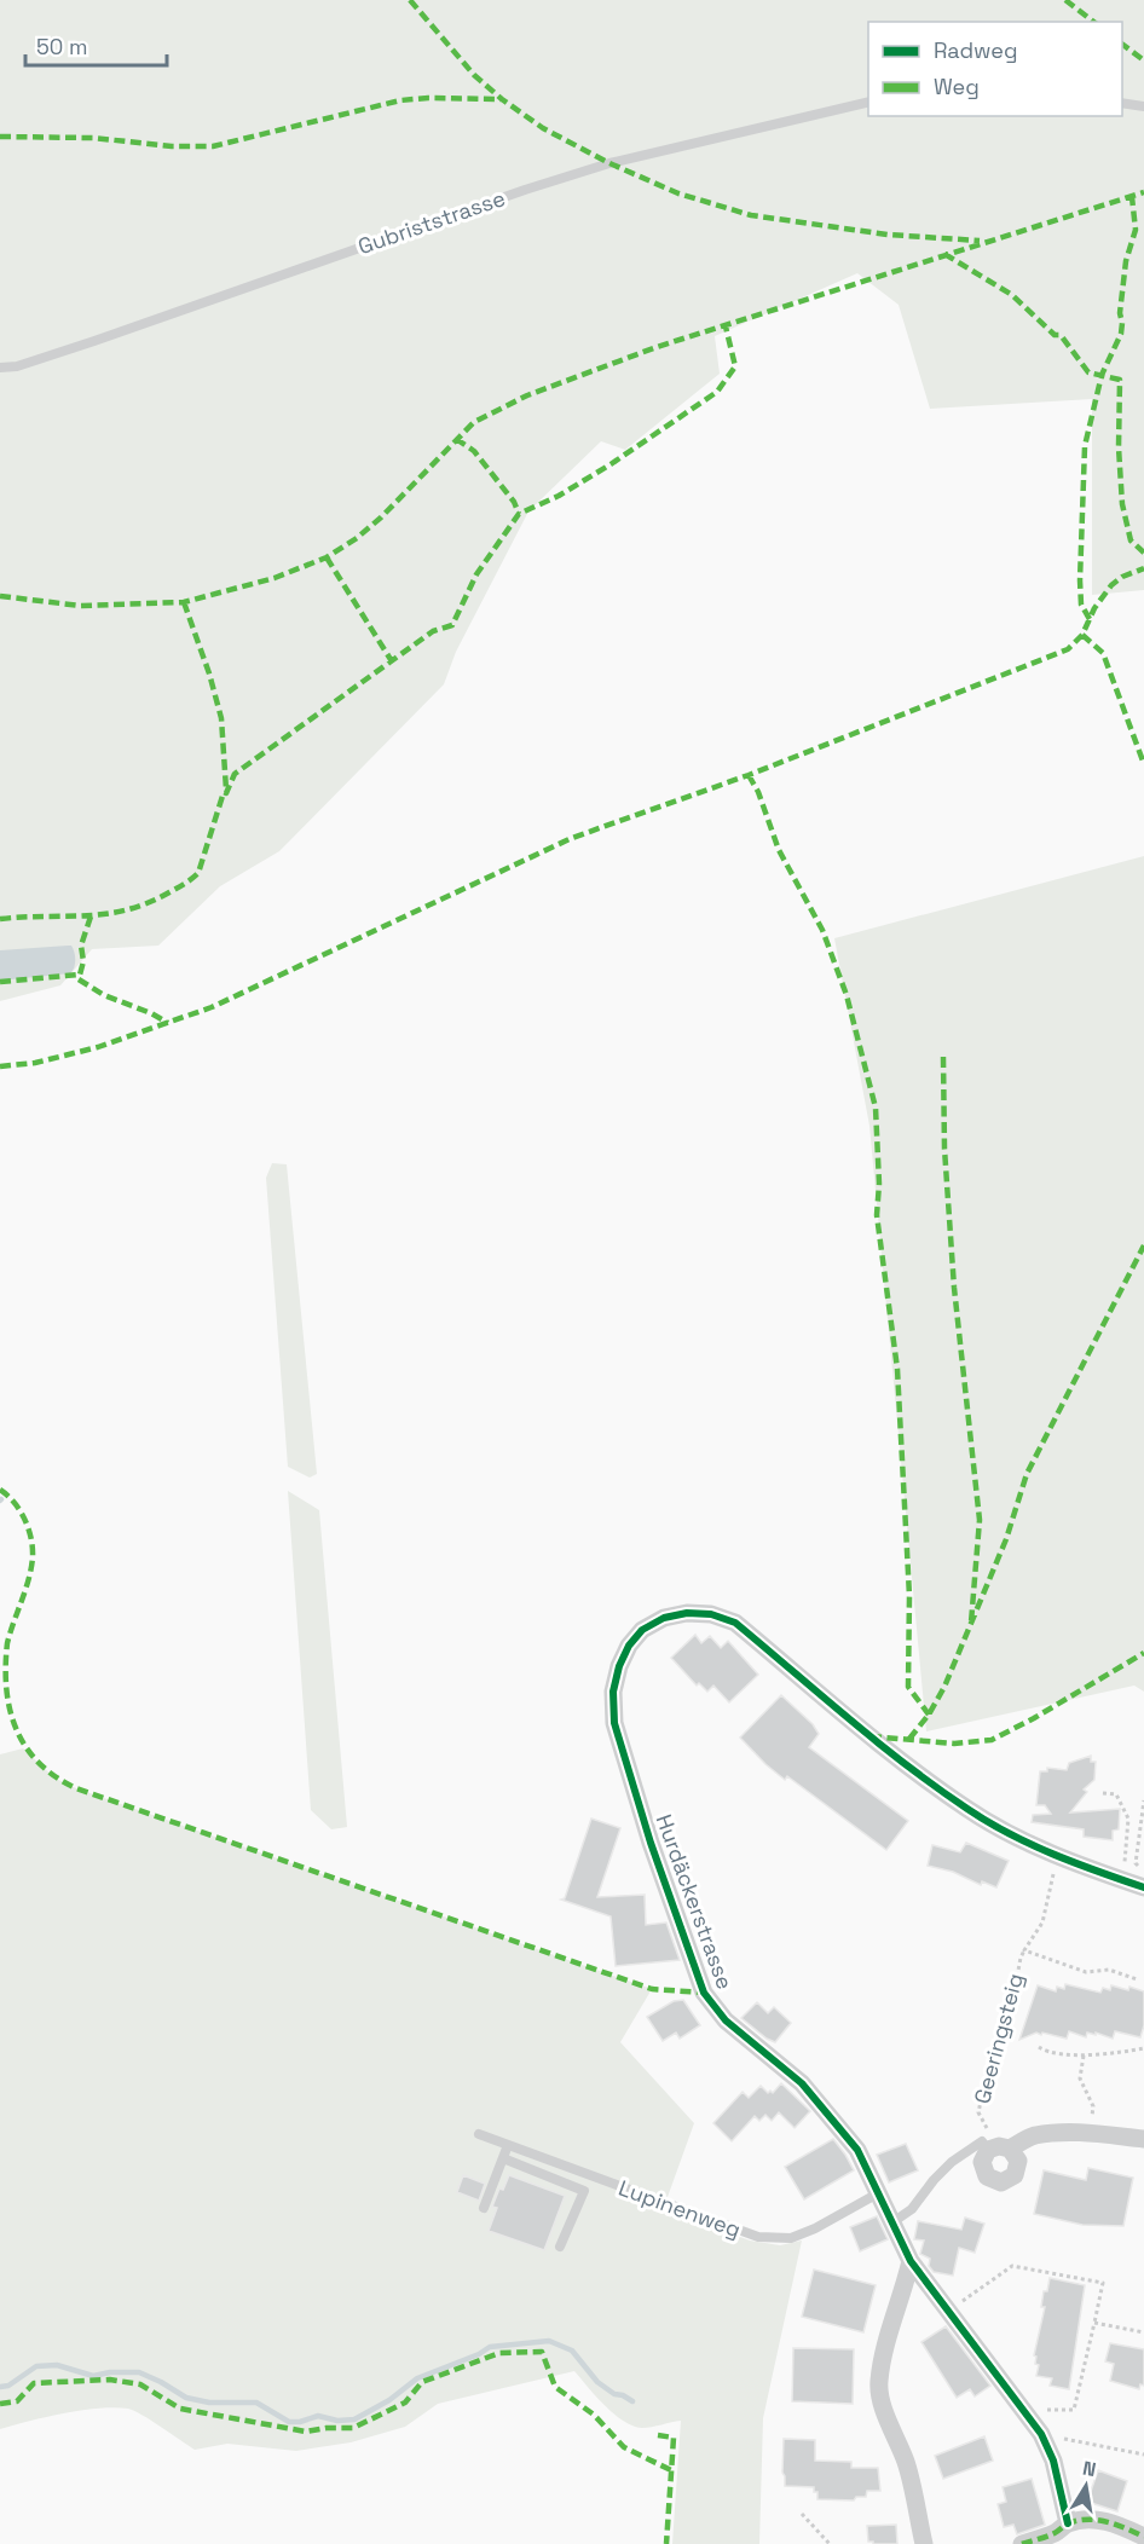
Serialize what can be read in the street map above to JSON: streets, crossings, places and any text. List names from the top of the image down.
{
  "streets": {
    "street": ["Hurdäckerstrasse"],
    "lane": ["Gubriststrasse", "Lupinenweg"],
    "path": ["Geeringsteig"]
  },
  "crossings": [
    ["Hurdäckerstrasse", "Lupinenweg"]
  ],
  "legend": ["Radweg", "Weg"],
  "scale_bar": "50 m",
  "north": "top"
}
